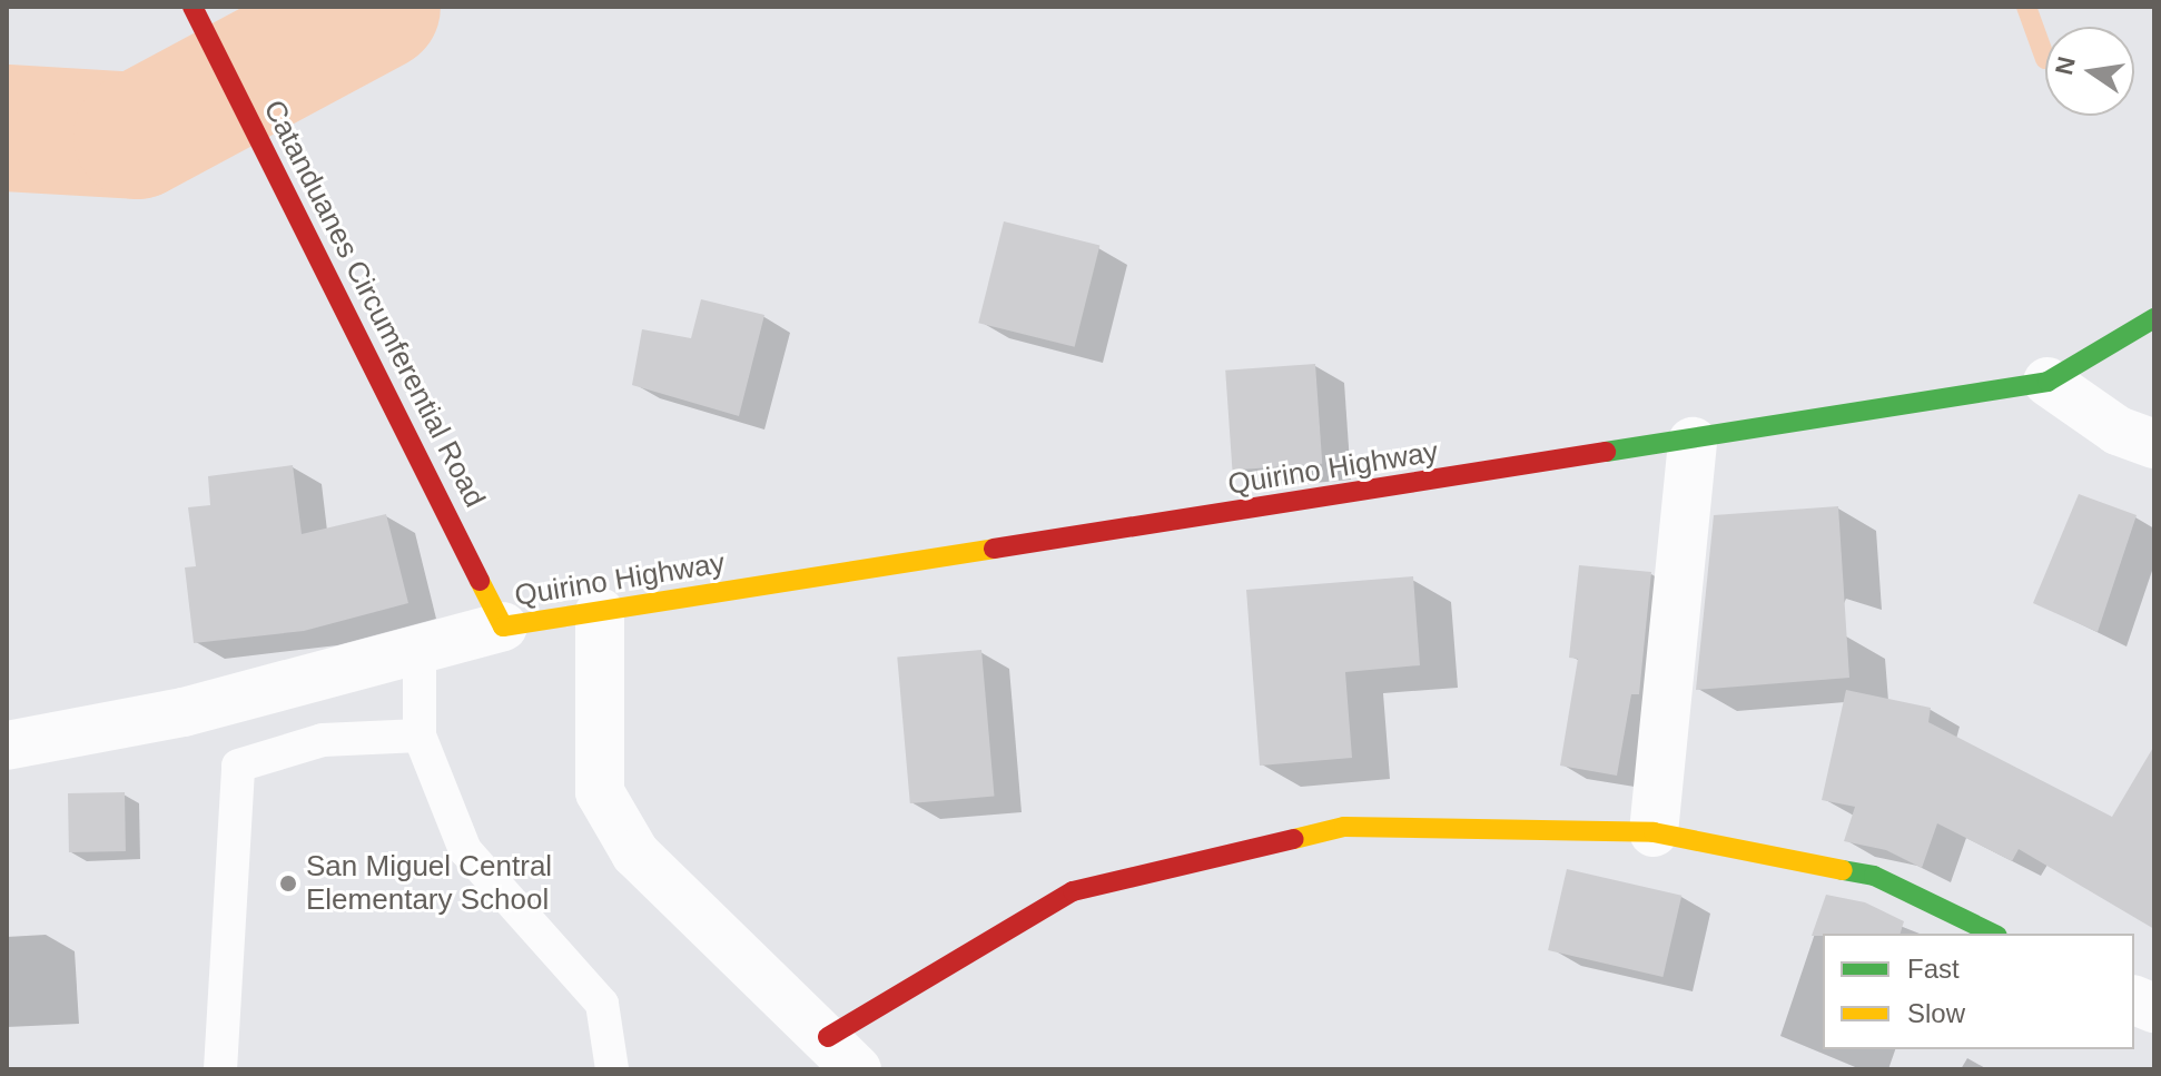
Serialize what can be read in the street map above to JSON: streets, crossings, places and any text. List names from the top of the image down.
{
  "streets": {
    "main road": ["Catanduanes Circumferential Road", "Quirino Highway"]
  },
  "crossings": [
    ["Catanduanes Circumferential Road", "Quirino Highway"]
  ],
  "places": ["San Miguel Central Elementary School"],
  "legend": ["Fast", "Slow"],
  "north": "left"
}
